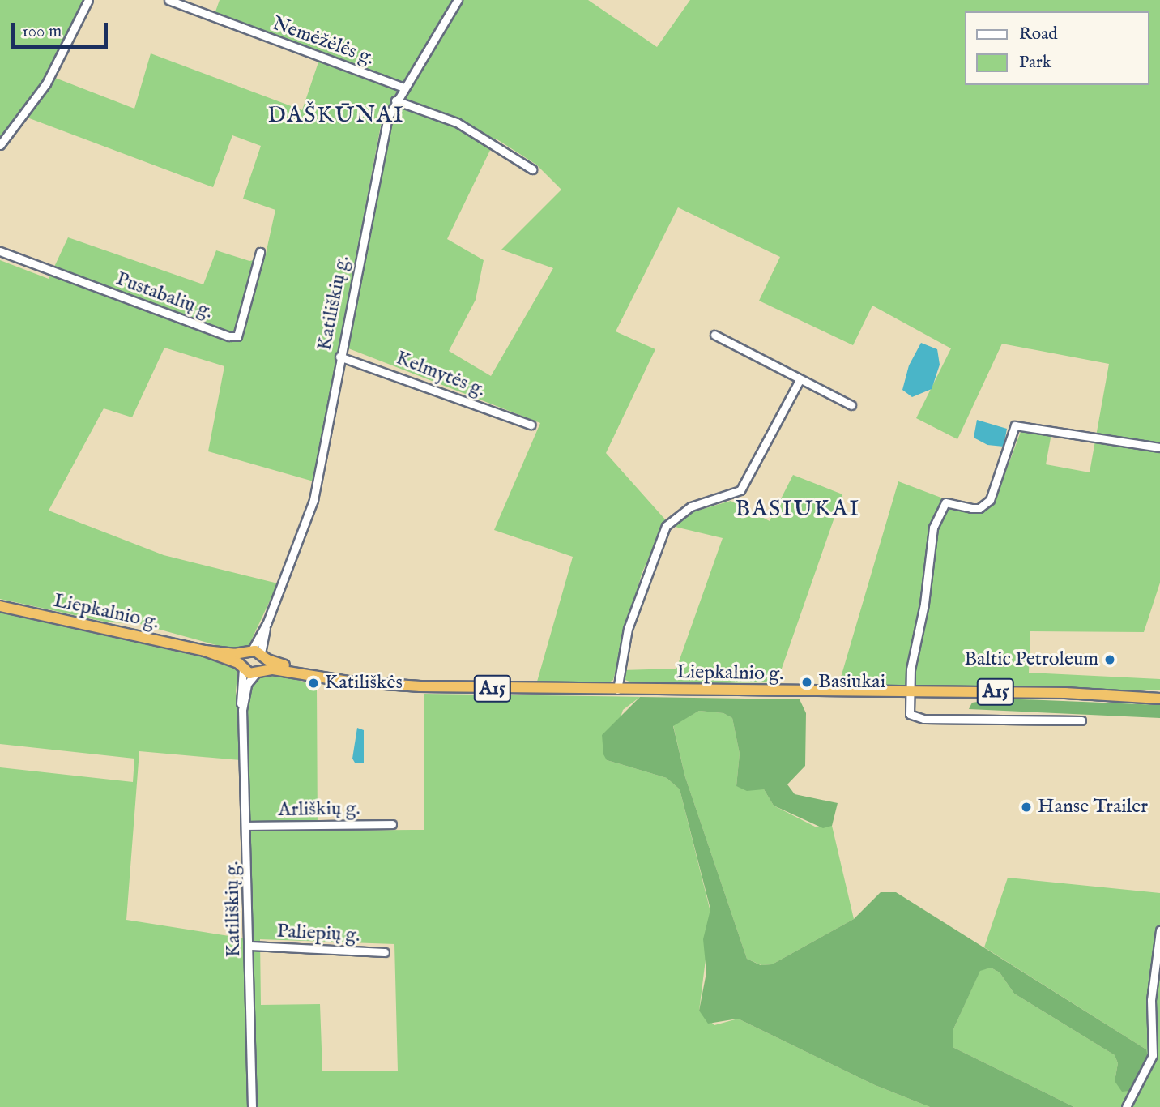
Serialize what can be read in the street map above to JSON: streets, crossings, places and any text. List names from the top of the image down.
{
  "streets": {
    "highway": ["Liepkalnio g.", "A15"],
    "street": [
      "Nemėžėlės g.",
      "Pustabalių g.",
      "Katiliškių g.",
      "Kelmytės g.",
      "Arliškių g.",
      "Paliepių g."
    ]
  },
  "crossings": [
    ["Nemėžėlės g.", "Katiliškių g."],
    ["Katiliškių g.", "Kelmytės g."],
    ["Katiliškių g.", "Liepkalnio g."],
    ["Katiliškių g.", "Arliškių g."],
    ["Katiliškių g.", "Paliepių g."]
  ],
  "districts": ["DAŠKŪNAI", "BASIUKAI"],
  "places": [
    "Baltic Petroleum",
    "Basiukai",
    "Katiliškės",
    "Hanse Trailer"
  ],
  "legend": ["Road", "Park"],
  "scale_bar": "100 m"
}
